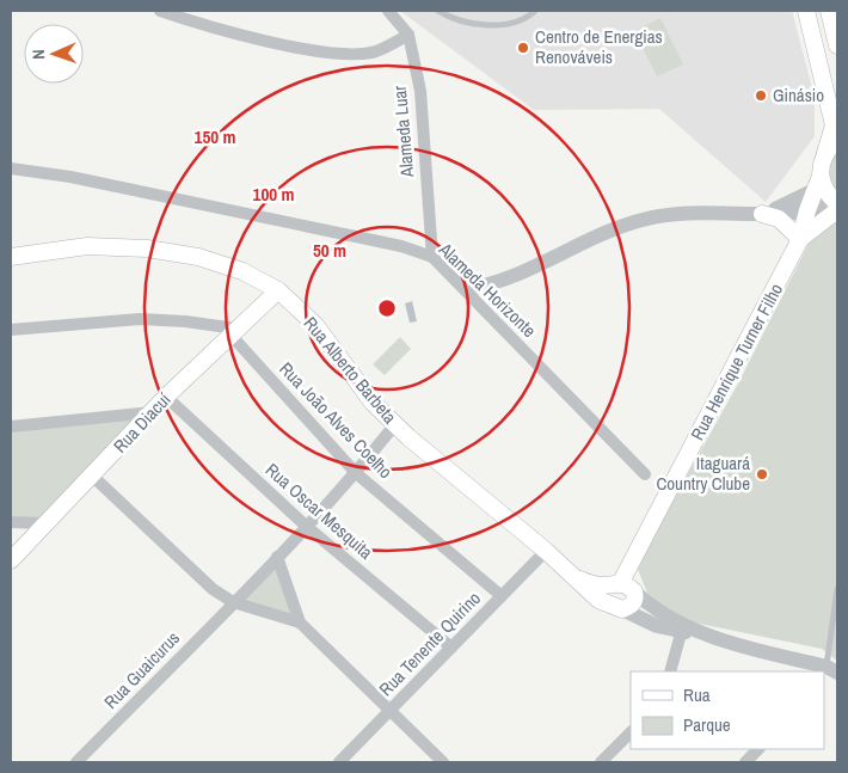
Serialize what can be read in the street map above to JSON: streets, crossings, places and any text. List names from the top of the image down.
{
  "streets": {
    "main road": ["Rua Henrique Turner Filho", "Rua Alberto Barbeta", "Rua Diacuí"],
    "street": [
      "Alameda Luar",
      "Alameda Horizonte",
      "Rua João Alves Coelho",
      "Rua Oscar Mesquita",
      "Rua Tenente Quirino",
      "Rua Guaicurus"
    ]
  },
  "crossings": [
    ["Alameda Luar", "Alameda Horizonte"],
    ["Rua Henrique Turner Filho", "Rua Alberto Barbeta"],
    ["Rua Alberto Barbeta", "Rua Diacuí"],
    ["Rua Alberto Barbeta", "Rua Tenente Quirino"],
    ["Rua Alberto Barbeta", "Rua Guaicurus"],
    ["Rua João Alves Coelho", "Rua Diacuí"],
    ["Rua João Alves Coelho", "Rua Tenente Quirino"],
    ["Rua João Alves Coelho", "Rua Guaicurus"],
    ["Rua Diacuí", "Rua Oscar Mesquita"],
    ["Rua Oscar Mesquita", "Rua Tenente Quirino"],
    ["Rua Oscar Mesquita", "Rua Guaicurus"]
  ],
  "places": ["Centro de Energias Renováveis", "Ginásio", "Itaguará Country Clube"],
  "legend": ["Rua", "Parque"],
  "north": "left",
  "rings": ["150 m", "100 m", "50 m"]
}
